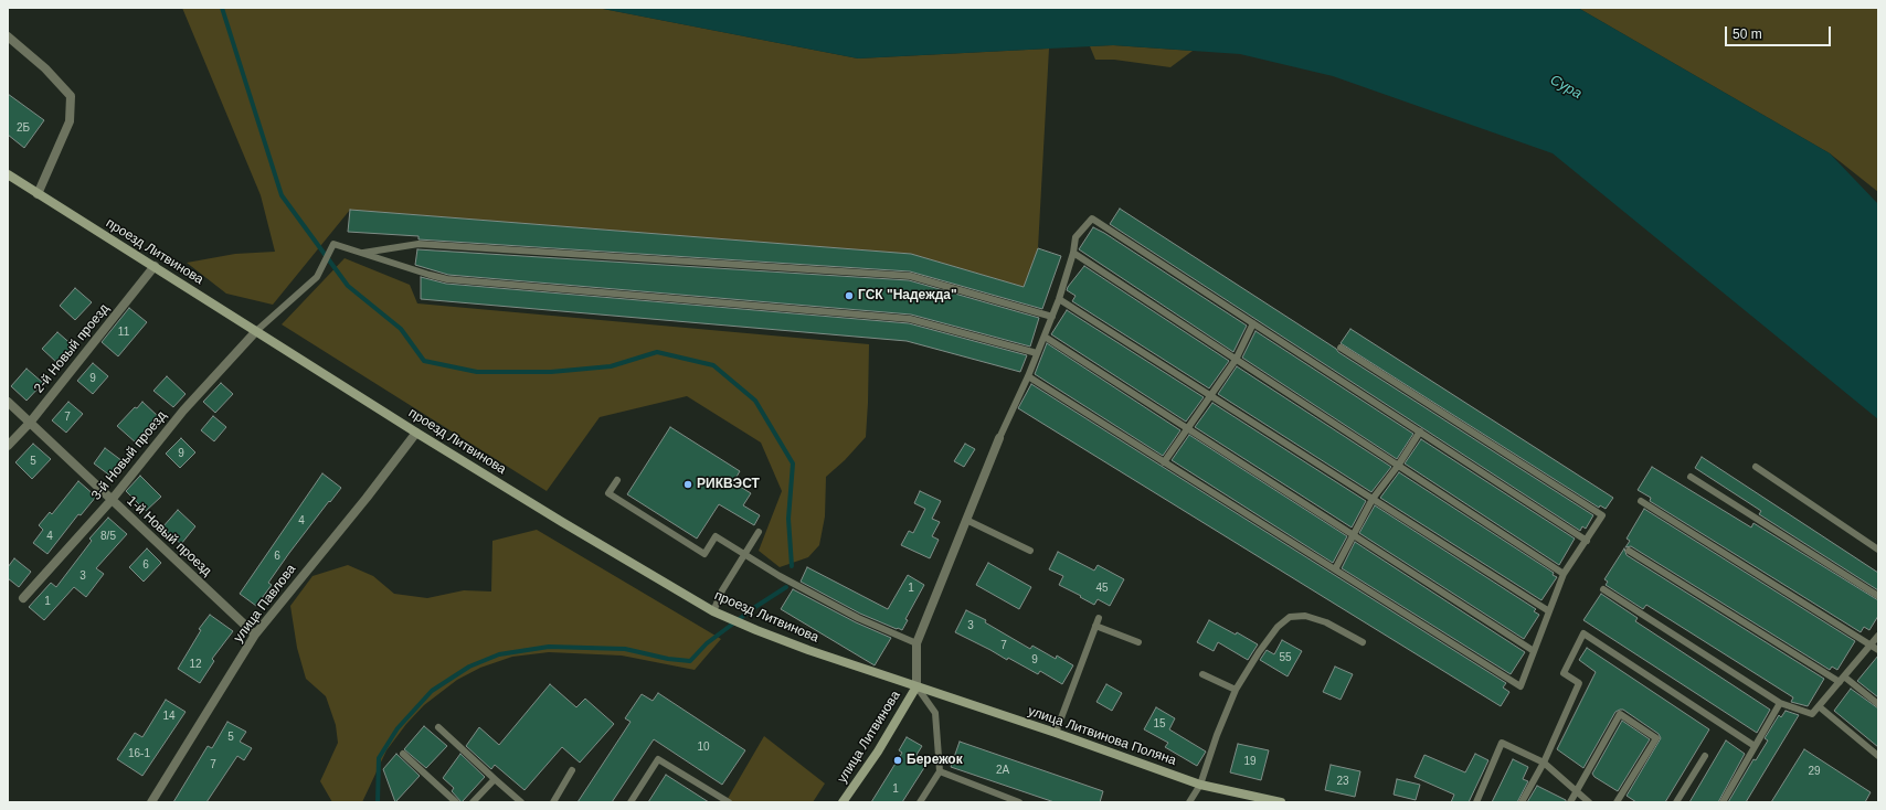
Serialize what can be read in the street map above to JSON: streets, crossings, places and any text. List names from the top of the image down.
{
  "streets": {
    "main road": ["проезд Литвинова", "улица Литвинова Поляна", "улица Литвинова"],
    "street": [
      "2-й Новый проезд",
      "3-й Новый проезд",
      "1-й Новый проезд",
      "улица Павлова"
    ]
  },
  "crossings": [
    ["проезд Литвинова", "2-й Новый проезд"],
    ["проезд Литвинова", "3-й Новый проезд"],
    ["проезд Литвинова", "улица Павлова"],
    ["проезд Литвинова", "улица Литвинова Поляна"],
    ["проезд Литвинова", "улица Литвинова"],
    ["2-й Новый проезд", "1-й Новый проезд"],
    ["3-й Новый проезд", "1-й Новый проезд"],
    ["1-й Новый проезд", "улица Павлова"],
    ["улица Литвинова Поляна", "улица Литвинова"]
  ],
  "water": ["Сура"],
  "places": ["ГСК \"Надежда\"", "РИКВЭСТ", "Бережок"],
  "house_numbers": [
    "2Б",
    "11",
    "9",
    "7",
    "9",
    "5",
    "4",
    "4",
    "8/5",
    "6",
    "6",
    "3",
    "1",
    "45",
    "1",
    "3",
    "7",
    "55",
    "9",
    "12",
    "14",
    "15",
    "5",
    "10",
    "16-1",
    "19",
    "7",
    "2А",
    "29",
    "23",
    "1"
  ],
  "scale_bar": "50 m"
}
